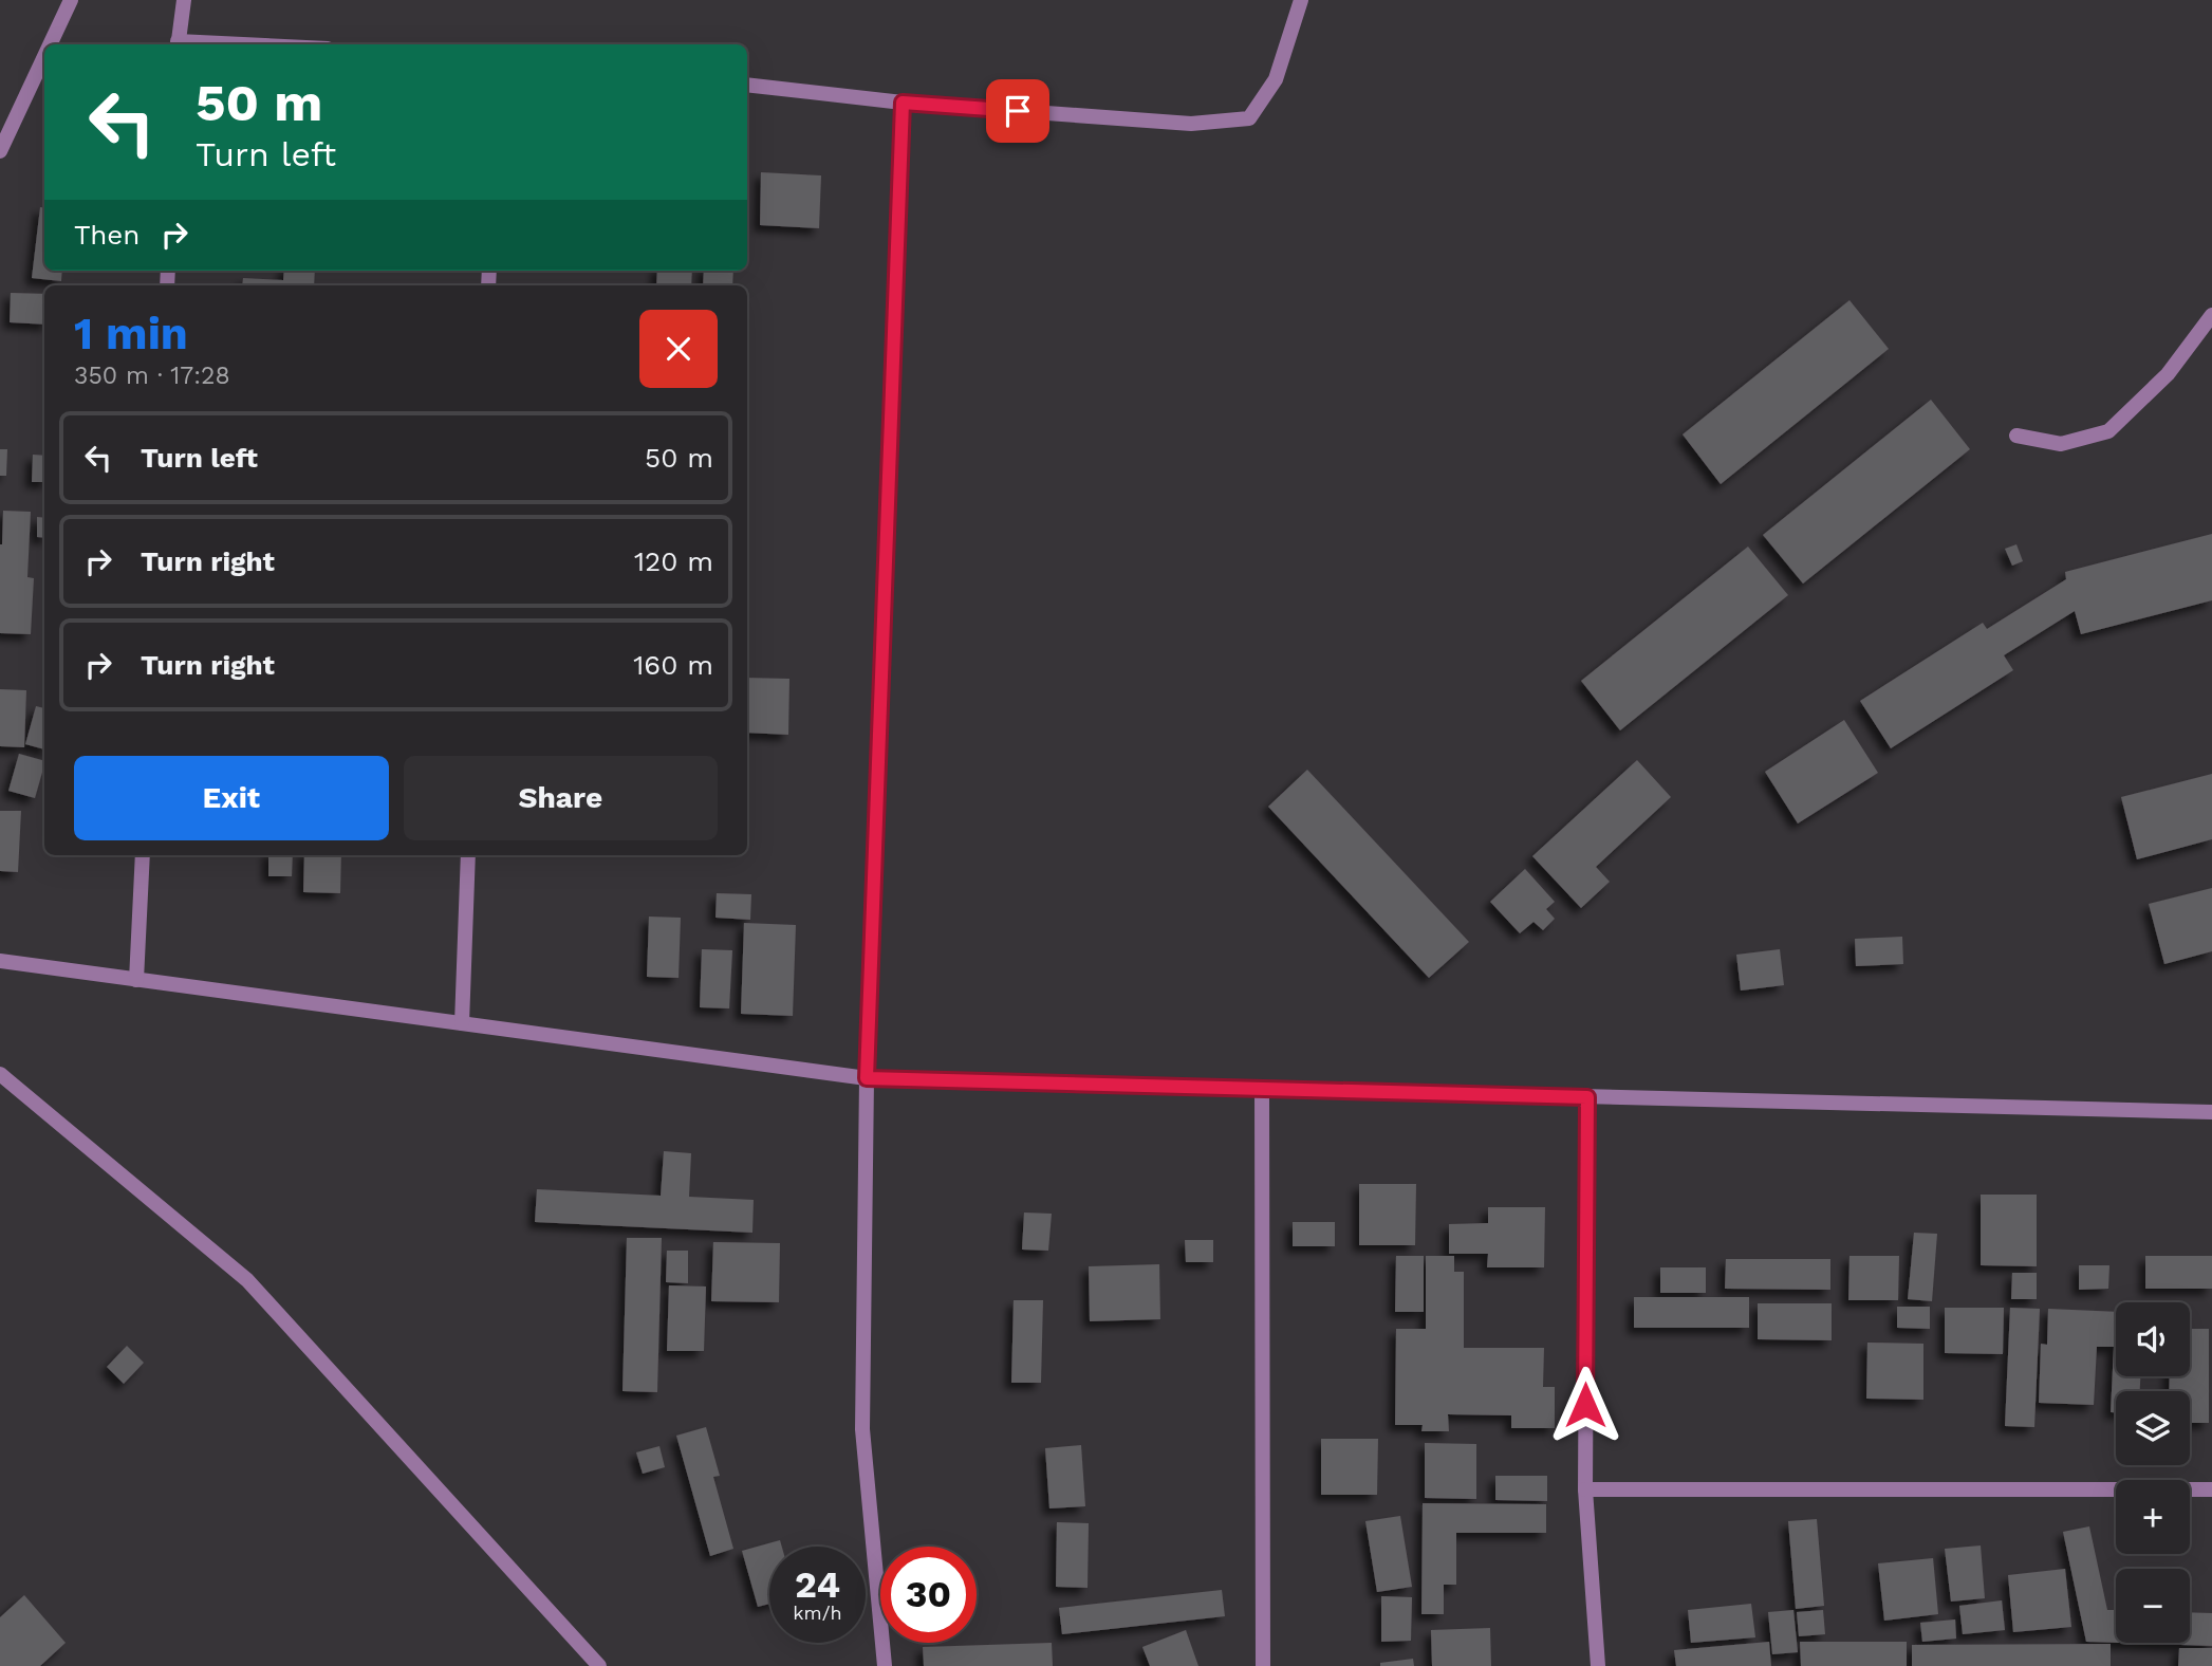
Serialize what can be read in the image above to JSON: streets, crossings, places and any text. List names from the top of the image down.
{
  "page": {
    "turn": ["50 m", "Turn left"],
    "then": "Then",
    "heading": ["1 min", "350 m · 17:28"],
    "list": [
      {
        "name": "Turn left",
        "value": "50 m"
      },
      {
        "name": "Turn right",
        "value": "120 m"
      },
      {
        "name": "Turn right",
        "value": "160 m"
      }
    ],
    "buttons": ["Exit", "Share"],
    "map_buttons": ["+", "−"],
    "speed": "24 km/h",
    "limit": "30"
  }
}
